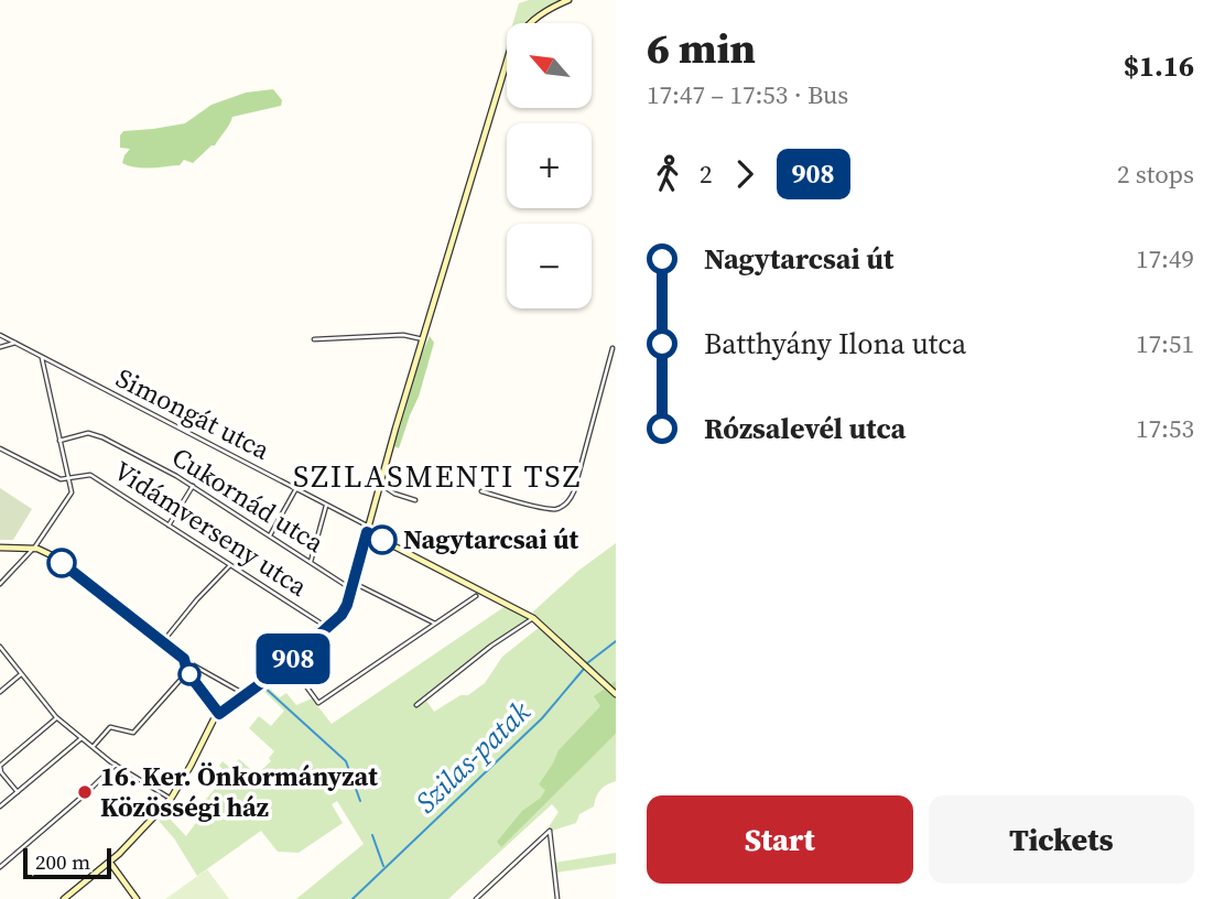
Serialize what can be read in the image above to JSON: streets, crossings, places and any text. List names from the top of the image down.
{
  "streets": {
    "main road": ["Simongát utca"],
    "street": ["Cukornád utca", "Vidámverseny utca"]
  },
  "districts": ["SZILASMENTI TSZ"],
  "water": ["Szilas-patak"],
  "places": ["Nagytarcsai út", "16. Ker. Önkormányzat Közösségi ház"],
  "lines": ["bus line 908"],
  "scale_bar": "200 m",
  "north": "top left",
  "page": {
    "on_map": "908",
    "heading": ["6 min", "17:47 – 17:53 · Bus", "$1.16"],
    "map_buttons": ["+", "−"],
    "legs": ["2", "908", "2 stops"],
    "list": [
      {
        "name": "Nagytarcsai út",
        "value": "17:49"
      },
      {
        "name": "Batthyány Ilona utca",
        "value": "17:51"
      },
      {
        "name": "Rózsalevél utca",
        "value": "17:53"
      }
    ],
    "buttons": ["Start", "Tickets"],
    "scale": "200 m"
  }
}
